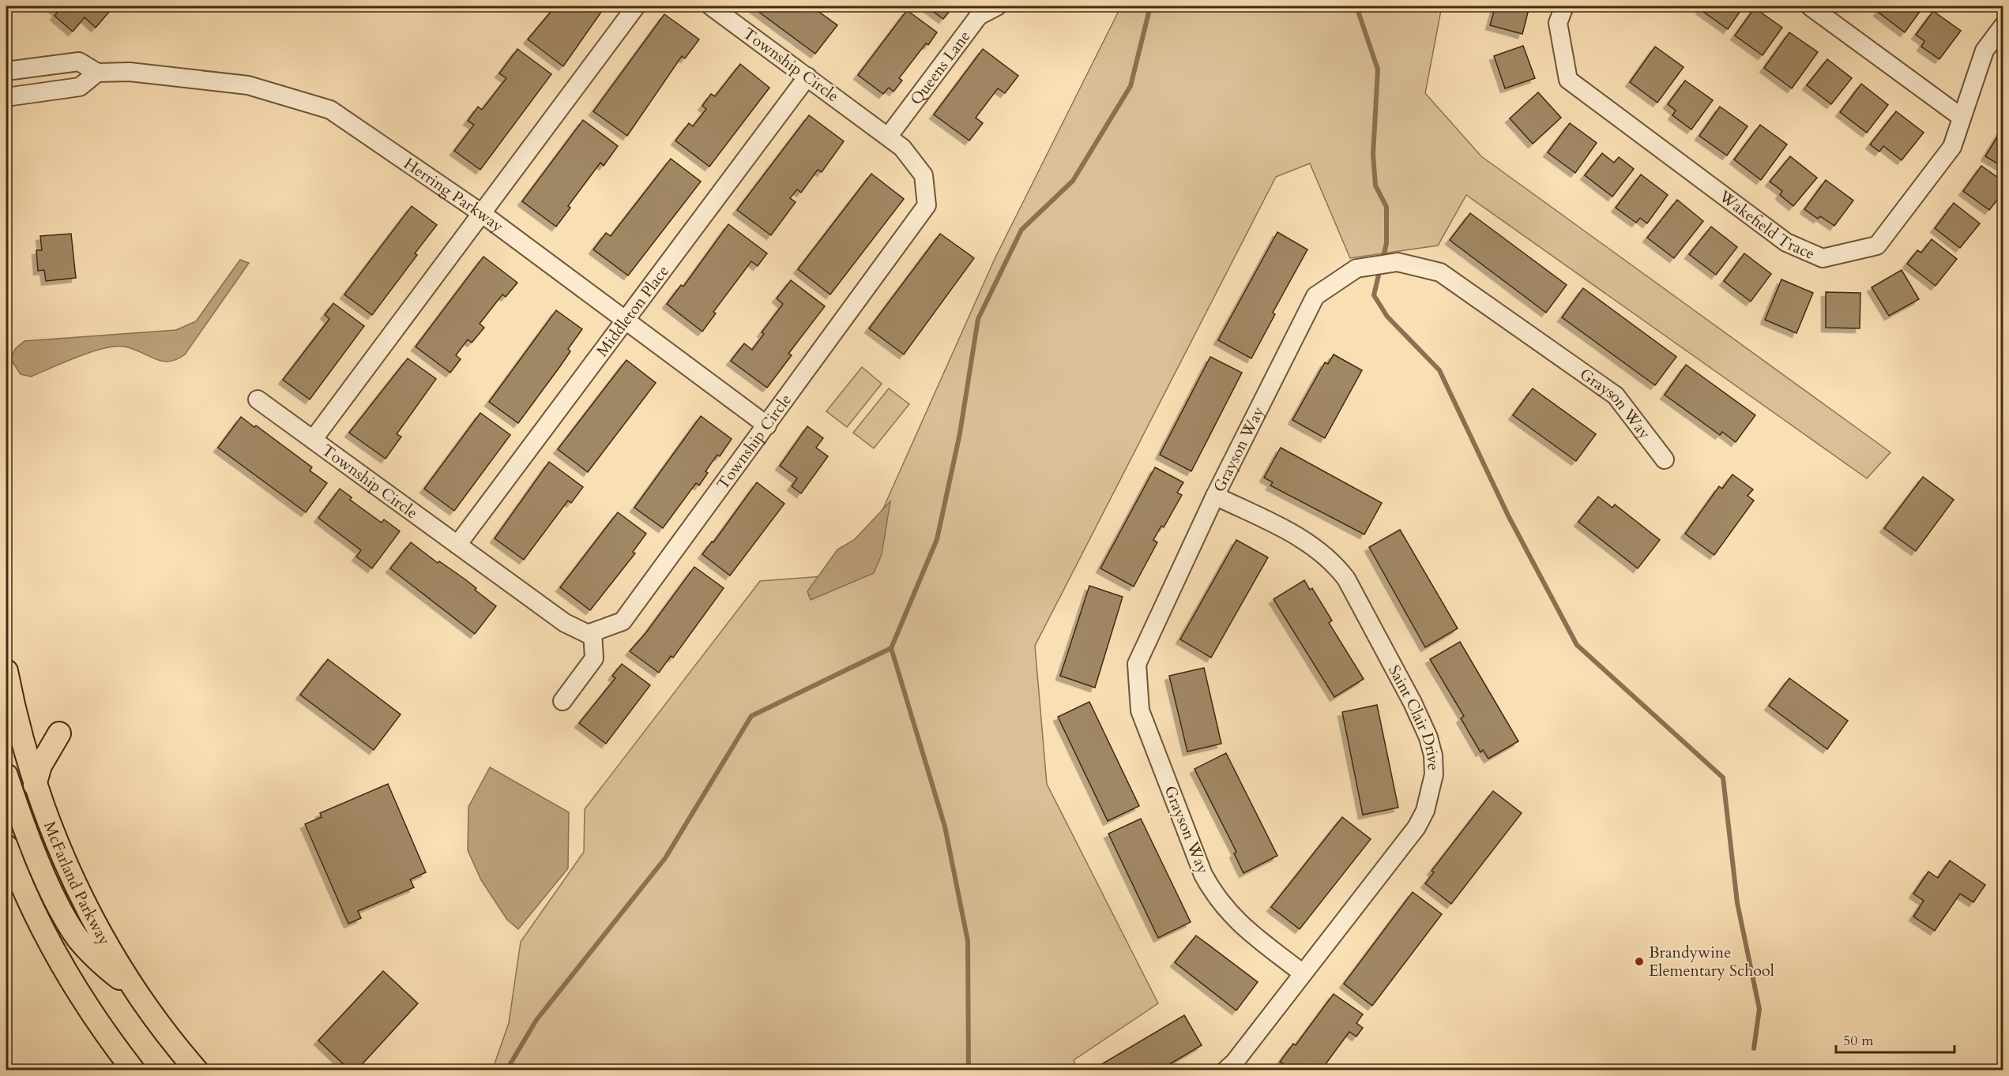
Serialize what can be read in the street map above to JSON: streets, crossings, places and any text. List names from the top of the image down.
{
  "streets": {
    "main road": ["McFarland Parkway"],
    "street": [
      "Township Circle",
      "Queens Lane",
      "Herring Parkway",
      "Wakefield Trace",
      "Middleton Place",
      "Grayson Way",
      "Saint Clair Drive"
    ]
  },
  "crossings": [
    ["Township Circle", "Queens Lane"],
    ["Township Circle", "Herring Parkway"],
    ["Township Circle", "Middleton Place"],
    ["Herring Parkway", "Middleton Place"],
    ["Grayson Way", "Saint Clair Drive"]
  ],
  "places": ["Brandywine Elementary School"],
  "scale_bar": "50 m"
}
